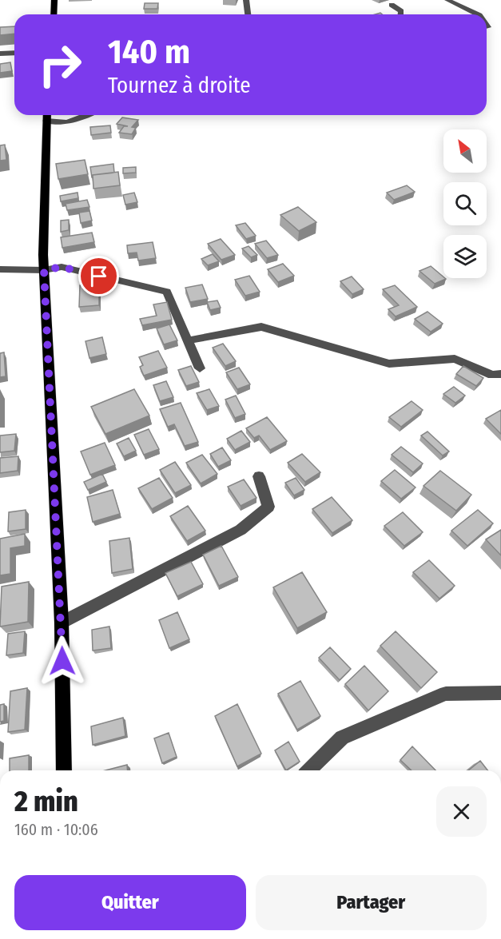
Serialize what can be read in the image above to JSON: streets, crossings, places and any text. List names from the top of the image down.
{
  "north": "top left",
  "page": {
    "turn": ["140 m", "Tournez à droite"],
    "heading": ["2 min", "160 m · 10:06"],
    "buttons": ["Quitter", "Partager"]
  }
}
